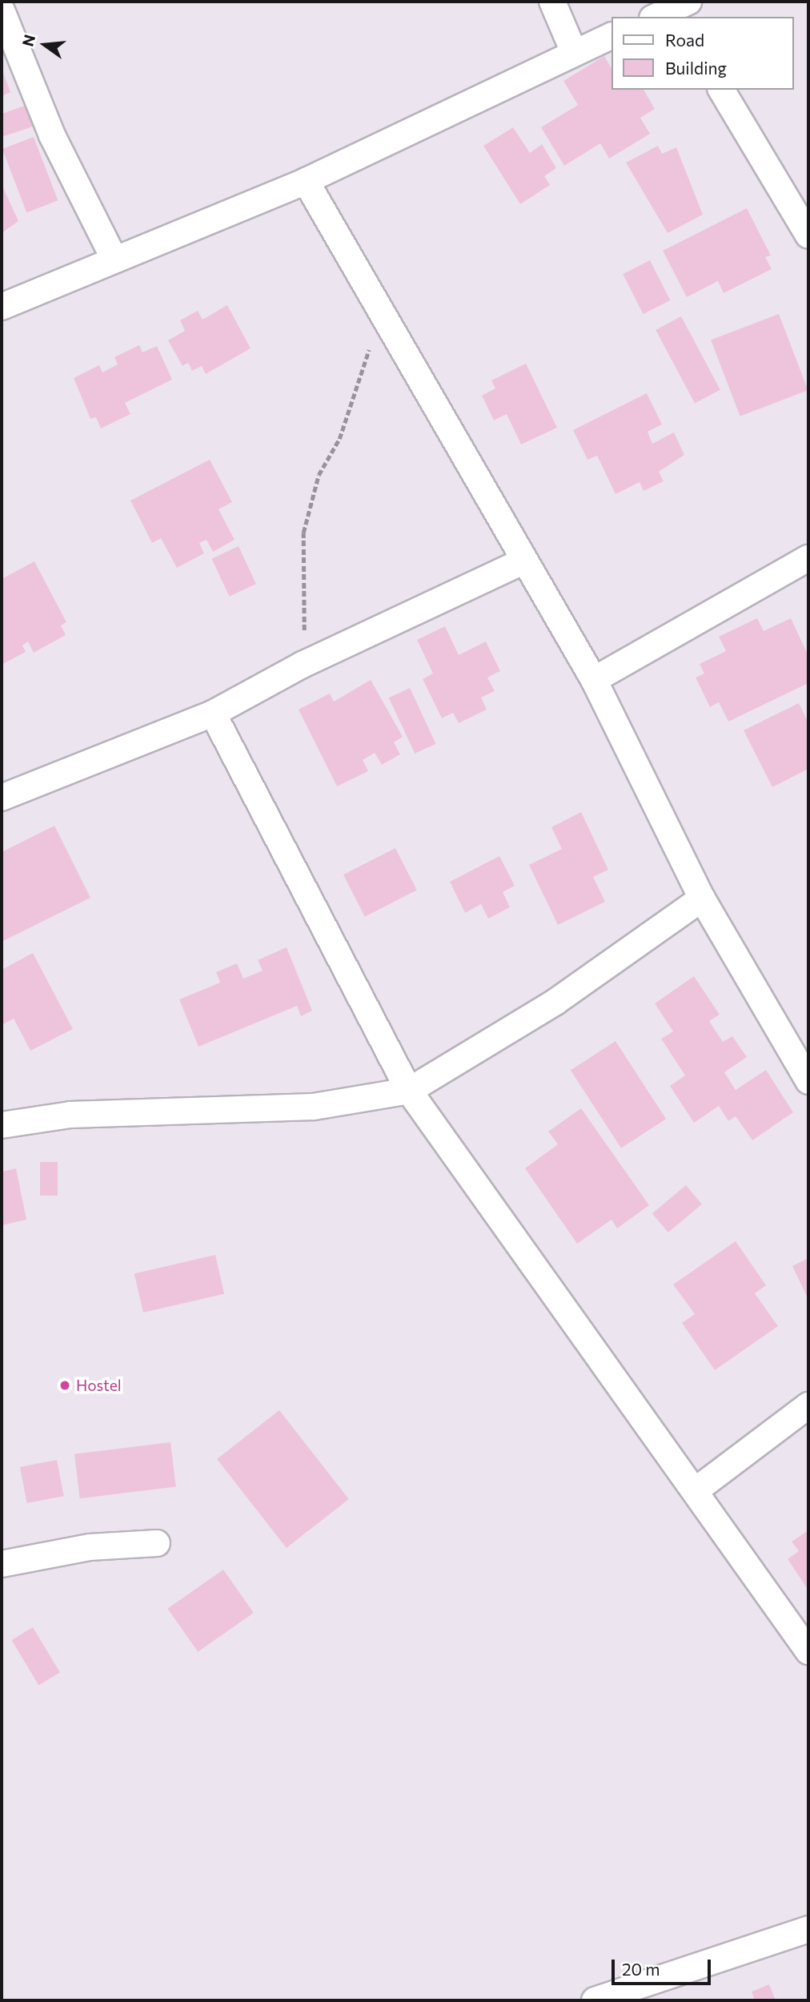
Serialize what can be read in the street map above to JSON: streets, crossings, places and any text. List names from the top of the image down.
{
  "places": ["Hostel"],
  "legend": ["Road", "Building"],
  "scale_bar": "20 m",
  "north": "left"
}
